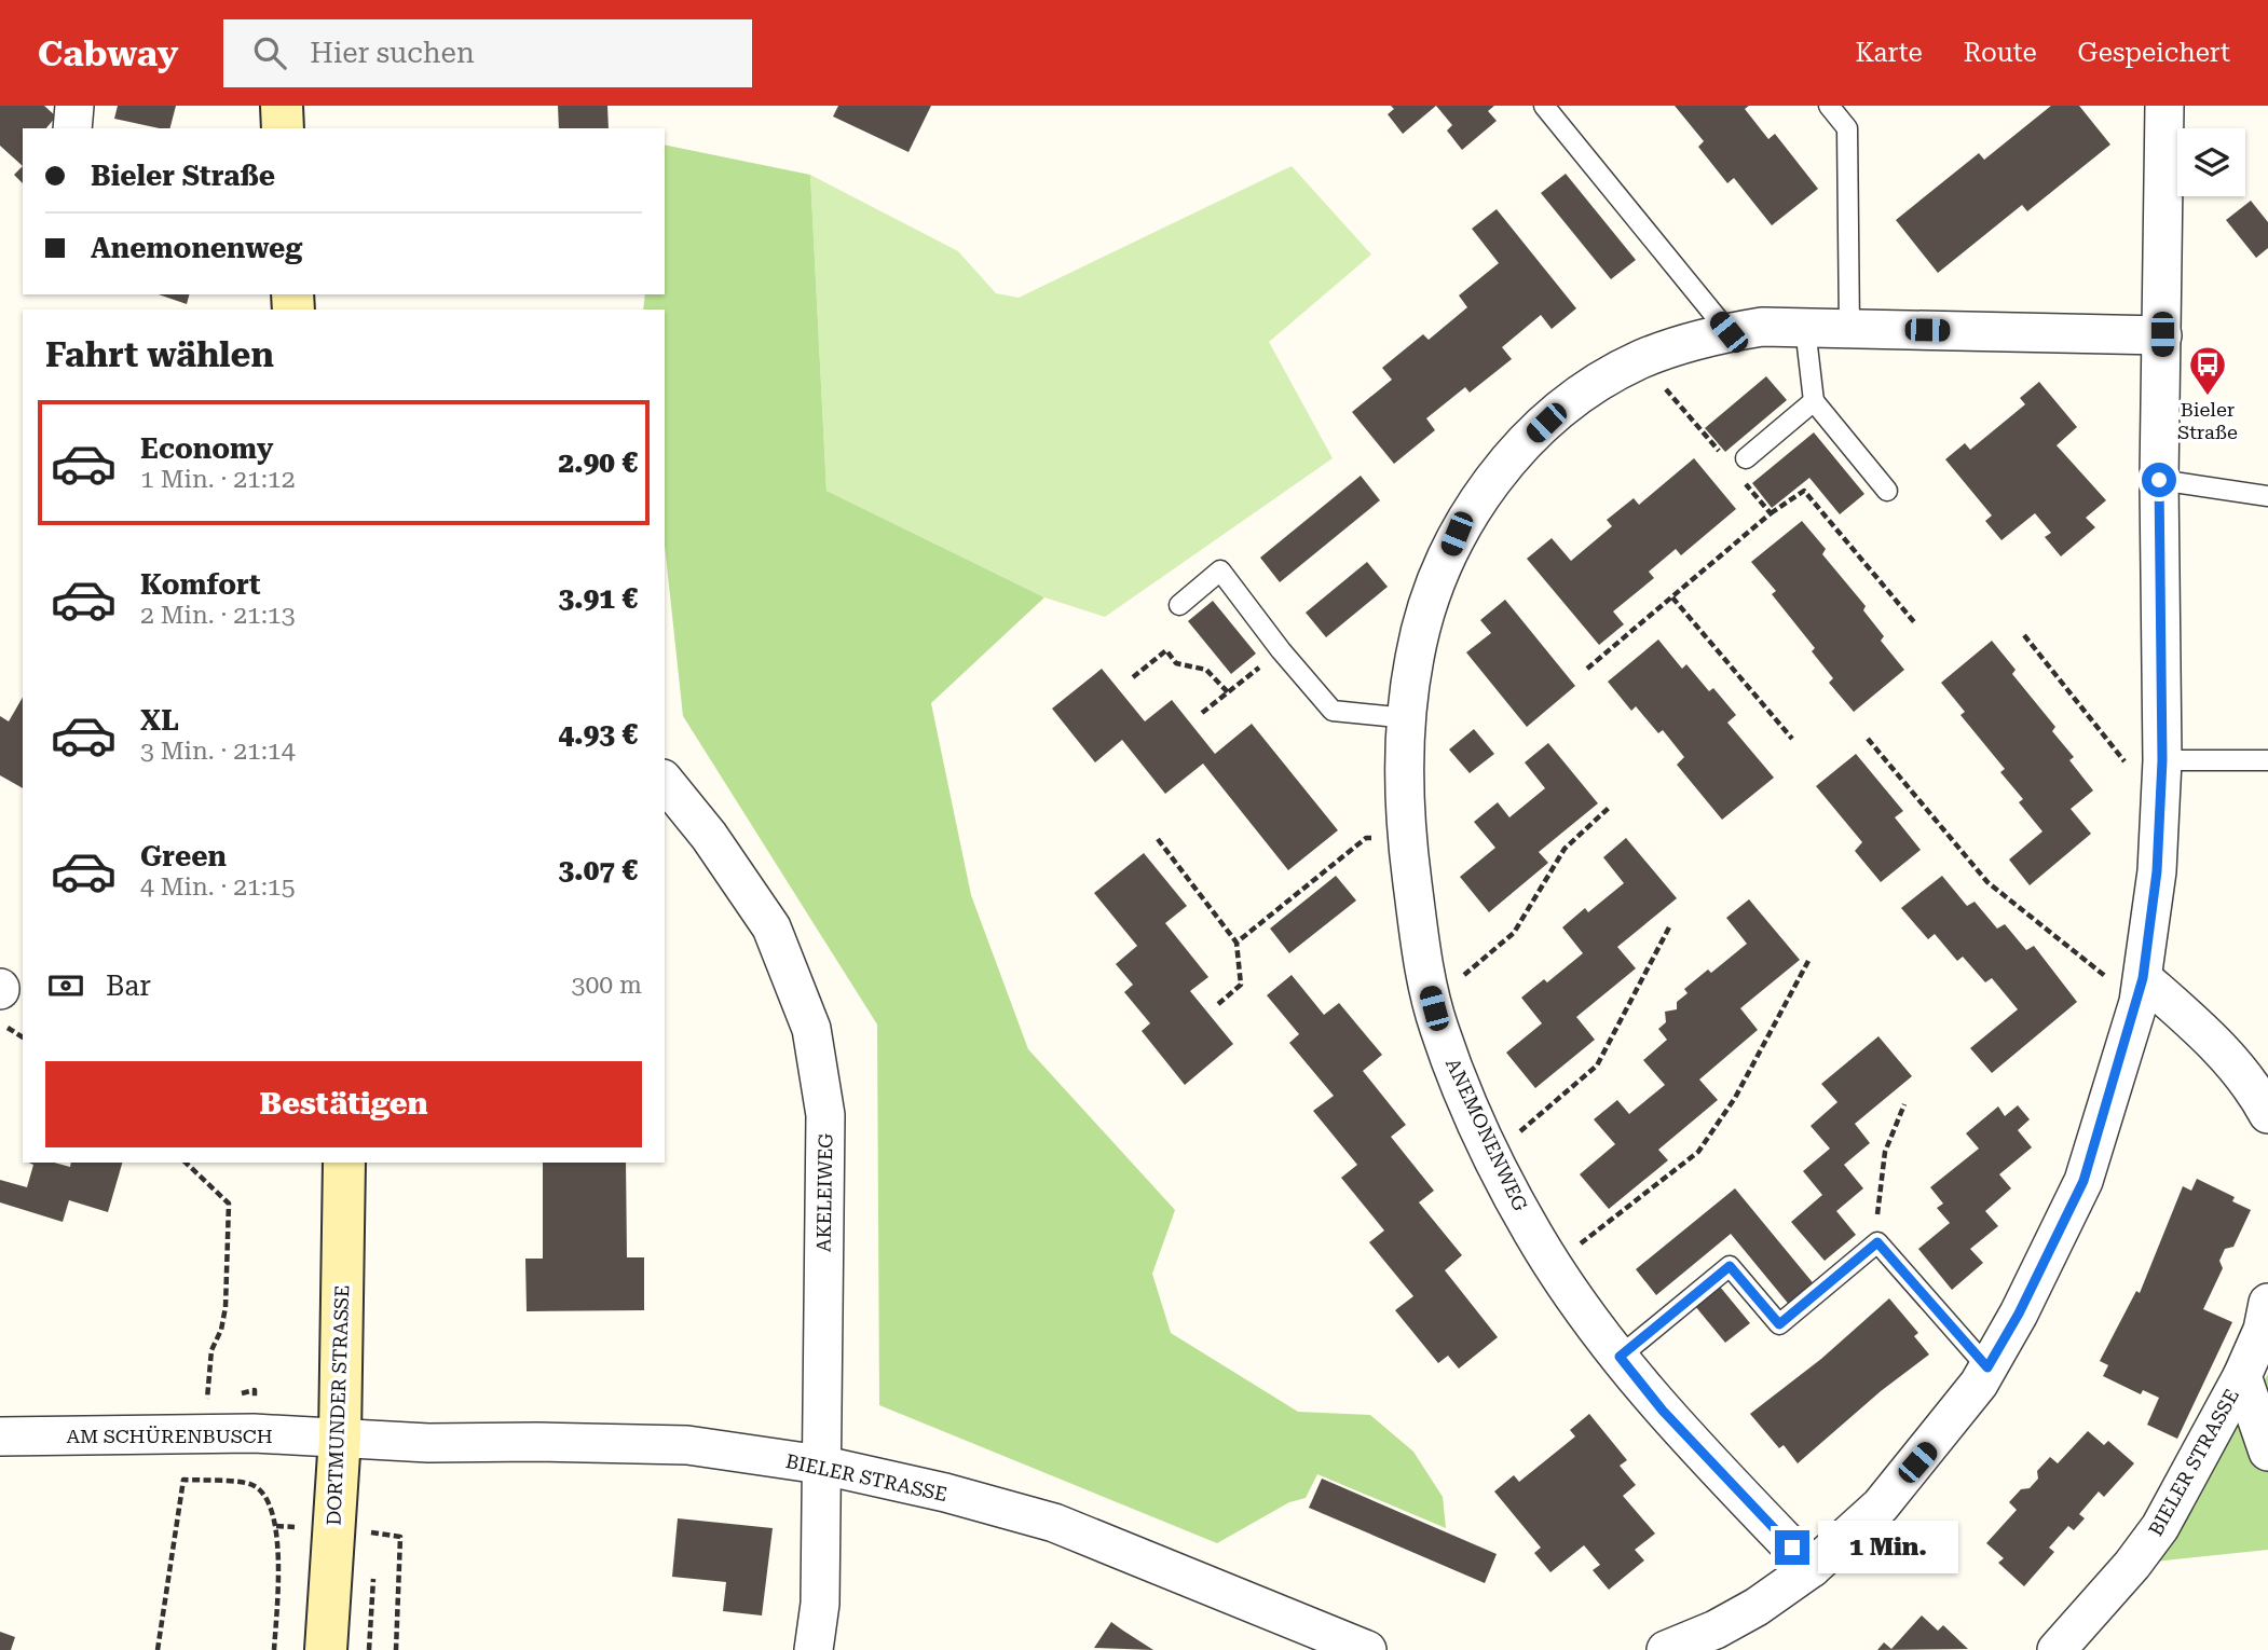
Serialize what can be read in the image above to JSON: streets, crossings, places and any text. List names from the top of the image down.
{
  "streets": {
    "main road": ["DORTMUNDER STRASSE"],
    "street": [
      "ANEMONENWEG",
      "AKELEIWEG",
      "AM SCHÜRENBUSCH",
      "BIELER STRASSE"
    ]
  },
  "crossings": [
    ["AKELEIWEG", "BIELER STRASSE"],
    ["DORTMUNDER STRASSE", "AM SCHÜRENBUSCH"],
    ["DORTMUNDER STRASSE", "BIELER STRASSE"],
    ["AM SCHÜRENBUSCH", "BIELER STRASSE"]
  ],
  "places": {
    "bus stop": ["Bieler Straße"]
  },
  "page": {
    "header": "Cabway",
    "search": "Hier suchen",
    "nav": ["Karte", "Route", "Gespeichert"],
    "banner": ["Bieler Straße", "Anemonenweg"],
    "heading": "Fahrt wählen",
    "list": [
      {
        "name": "Economy",
        "note": "1 Min. · 21:12",
        "value": "2.90 €"
      },
      {
        "name": "Komfort",
        "note": "2 Min. · 21:13",
        "value": "3.91 €"
      },
      {
        "name": "XL",
        "note": "3 Min. · 21:14",
        "value": "4.93 €"
      },
      {
        "name": "Green",
        "note": "4 Min. · 21:15",
        "value": "3.07 €"
      }
    ],
    "pay": ["Bar", "300 m"],
    "buttons": "Bestätigen",
    "bubble": "1 Min."
  }
}
